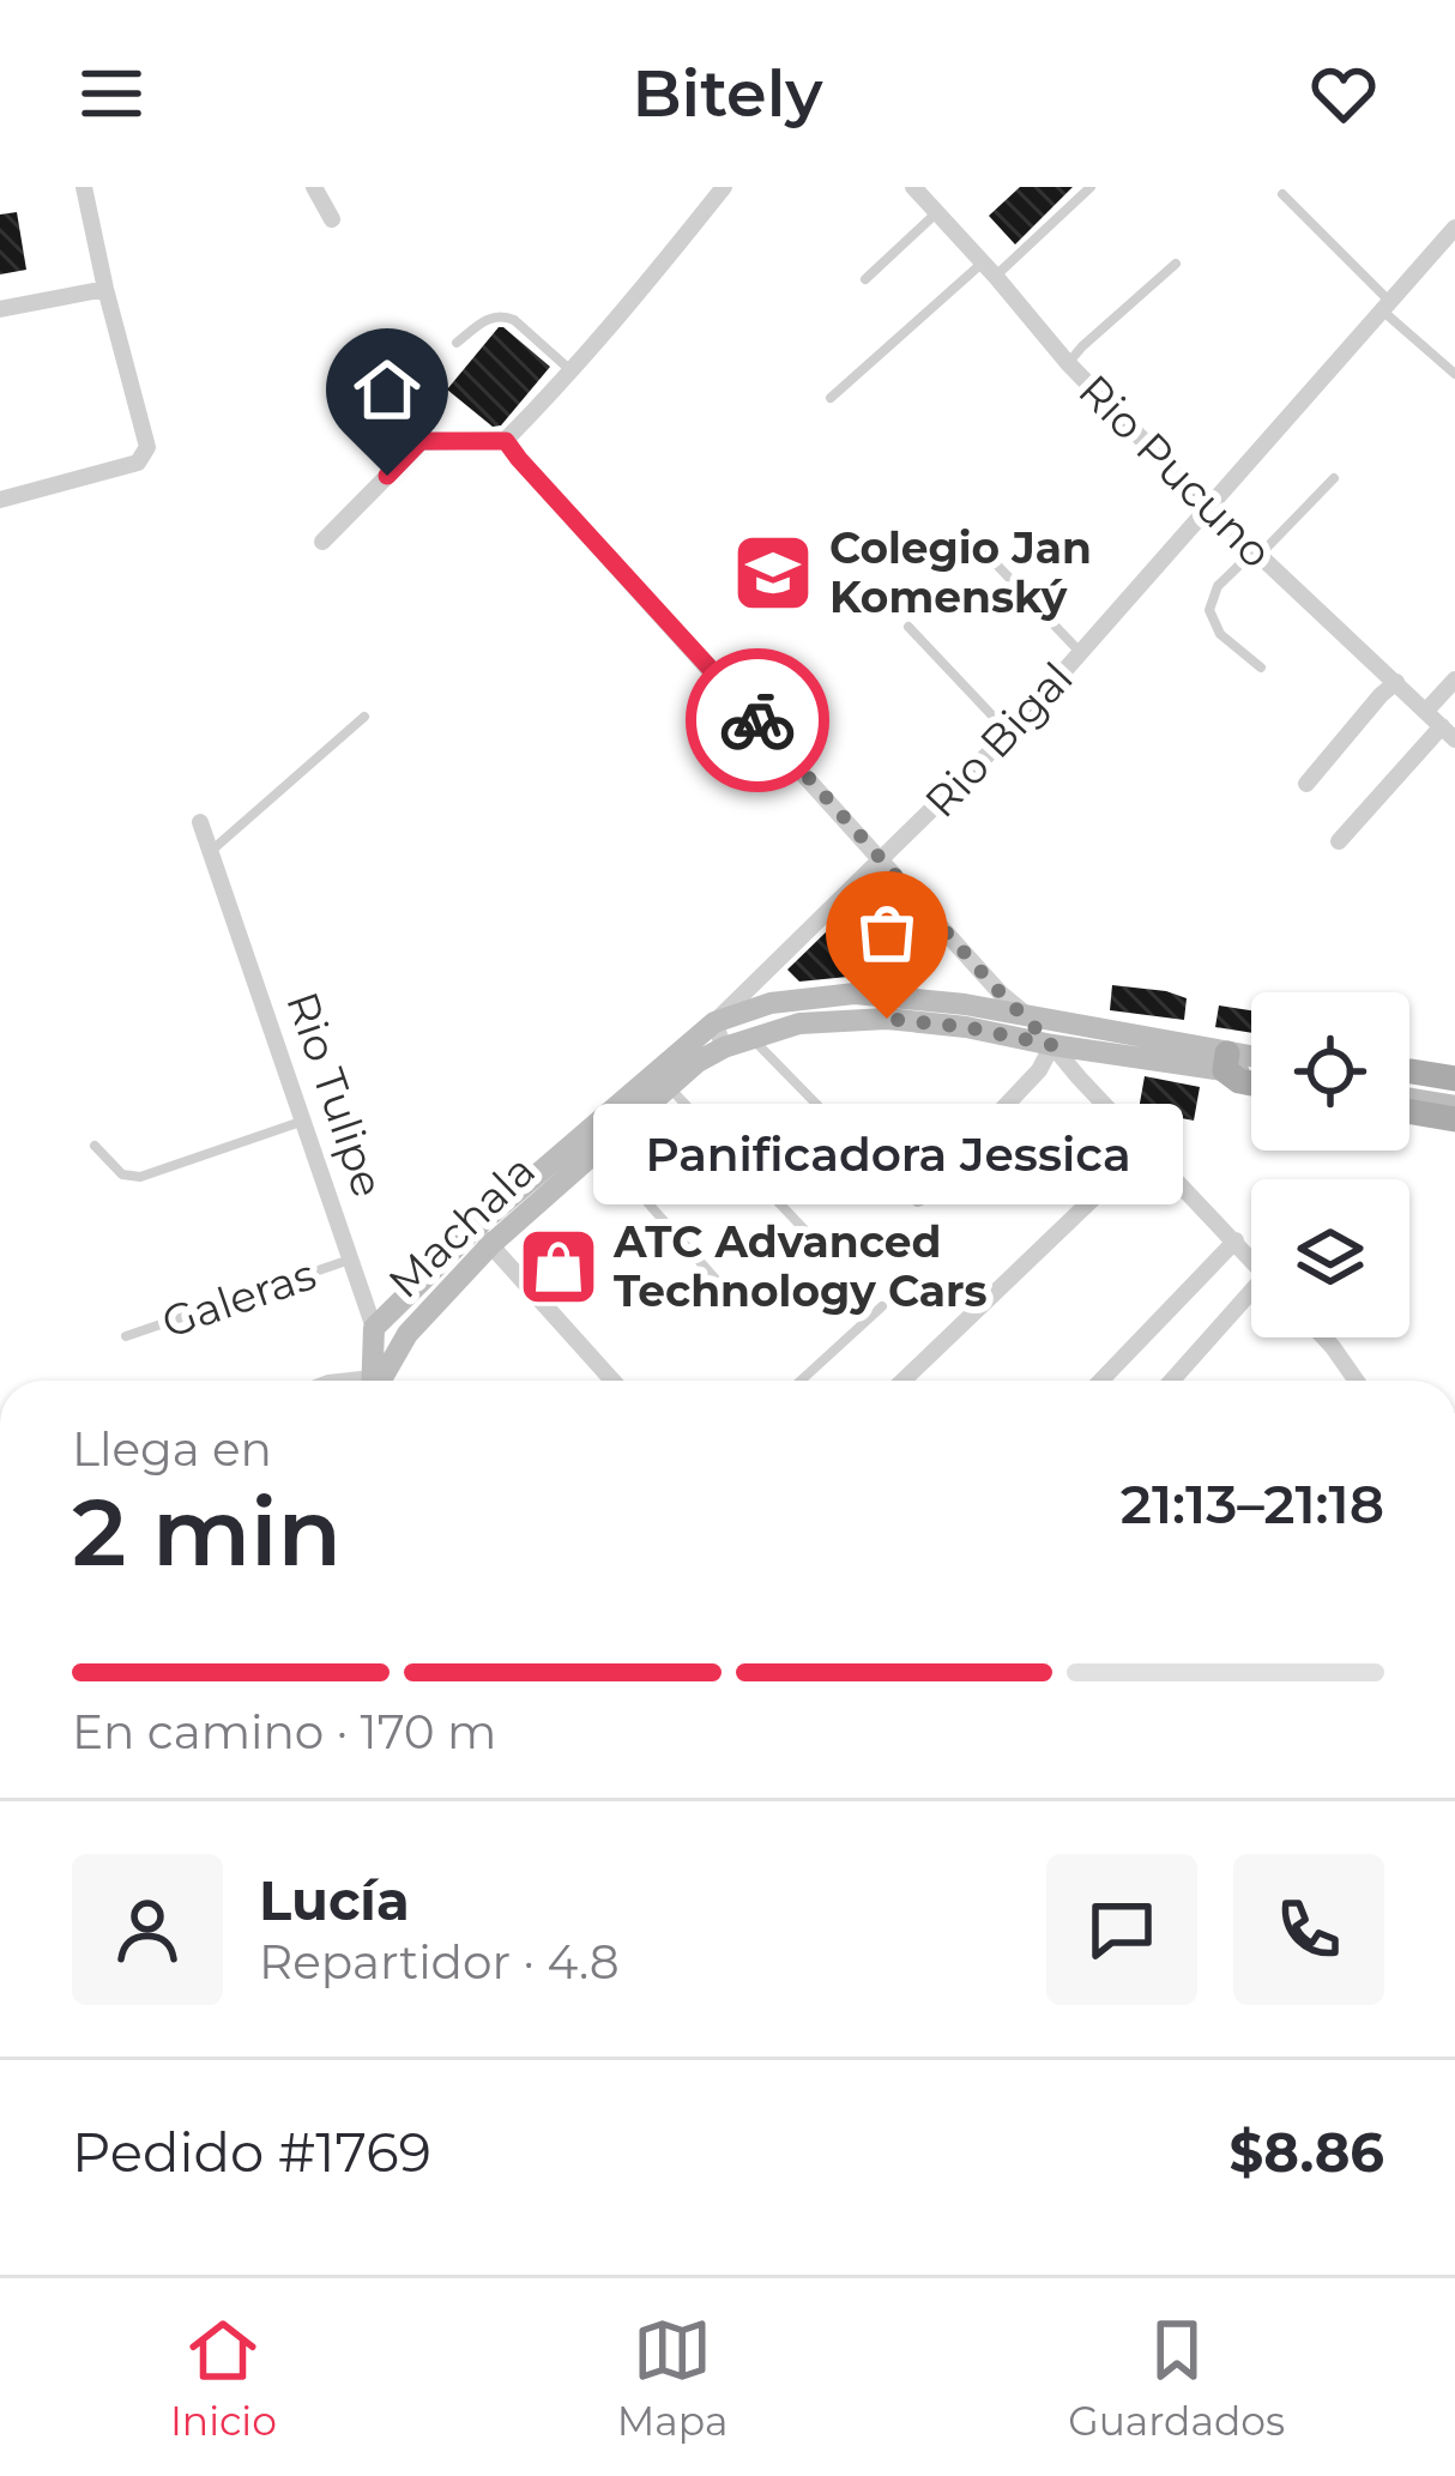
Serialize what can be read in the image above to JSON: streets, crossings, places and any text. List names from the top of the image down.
{
  "streets": {
    "main road": ["Rio Tulipe", "Machala"],
    "street": ["Rio Pucuno", "Rio Bigal"],
    "lane": ["Galeras"]
  },
  "crossings": [
    ["Rio Pucuno", "Rio Bigal"],
    ["Rio Bigal", "Machala"],
    ["Rio Tulipe", "Machala"],
    ["Rio Tulipe", "Galeras"]
  ],
  "places": {
    "school or university": ["Colegio Jan Komenský"],
    "other": ["Panificadora Jessica"],
    "shop": ["ATC Advanced Technology Cars"]
  },
  "page": {
    "header": "Bitely",
    "bubble": "Panificadora Jessica",
    "heading": ["2 min", "Llega en", "21:13–21:18"],
    "panel": [
      "Lucía",
      "Repartidor · 4.8",
      "Pedido #1769",
      "$8.86"
    ],
    "bar": "En camino · 170 m",
    "tabs": ["Inicio", "Mapa", "Guardados"]
  }
}
